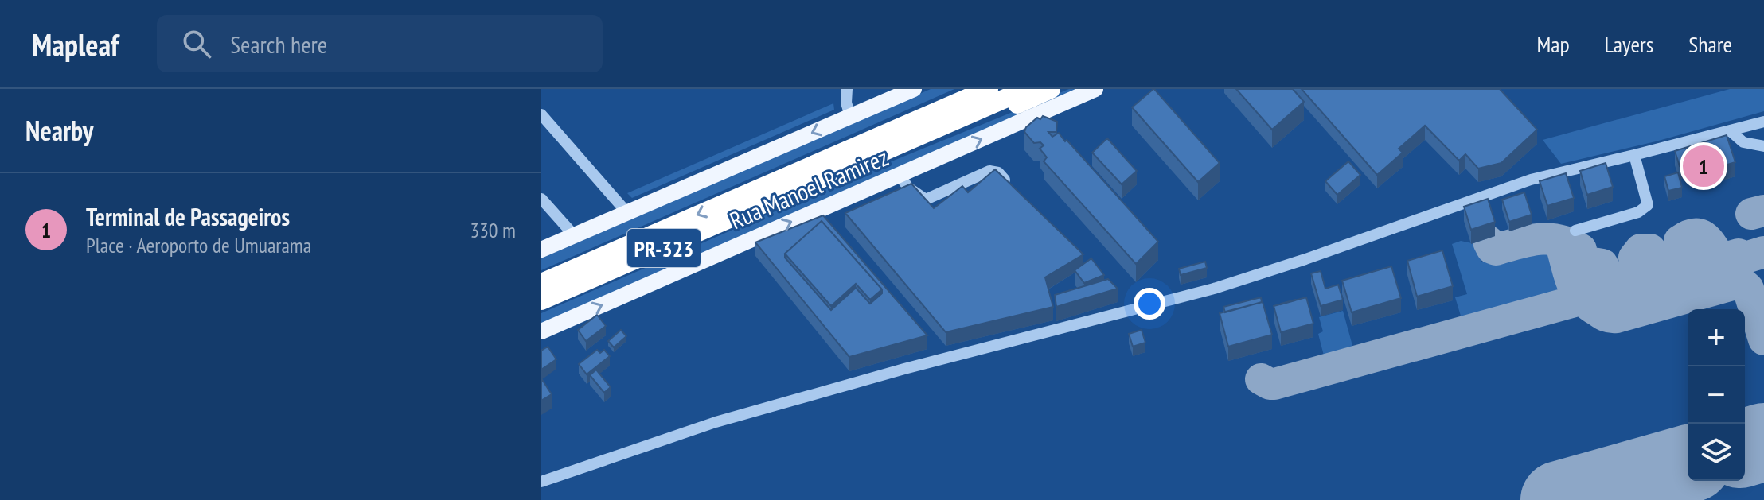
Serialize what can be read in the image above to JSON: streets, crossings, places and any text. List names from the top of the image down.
{
  "streets": {
    "highway": ["PR-323"],
    "main road": ["Rua Manoel Ramirez"]
  },
  "page": {
    "header": "Mapleaf",
    "search": "Search here",
    "nav": ["Map", "Layers", "Share"],
    "heading": "Nearby",
    "pins": "1",
    "list": [
      {
        "mark": "1",
        "name": "Terminal de Passageiros",
        "note": "Place · Aeroporto de Umuarama",
        "value": "330 m"
      }
    ],
    "map_buttons": ["+", "−"]
  }
}
